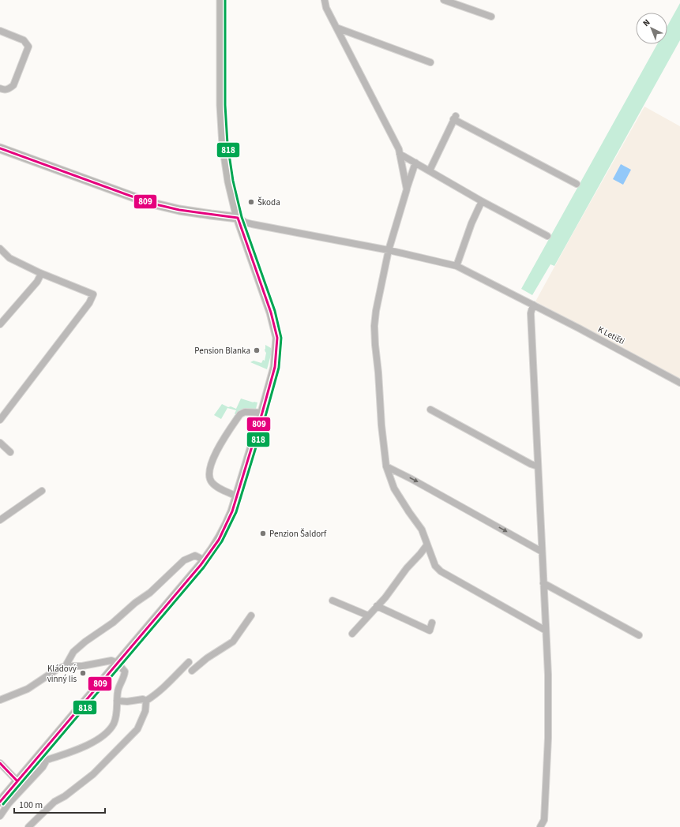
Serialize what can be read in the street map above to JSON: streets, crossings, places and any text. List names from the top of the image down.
{
  "streets": {
    "street": ["K Letišti"]
  },
  "places": [
    "Škoda",
    "Pension Blanka",
    "Penzion Šaldorf",
    "Kládový vinný lis"
  ],
  "lines": ["transit line 818", "transit line 809"],
  "scale_bar": "100 m",
  "north": "top left"
}
